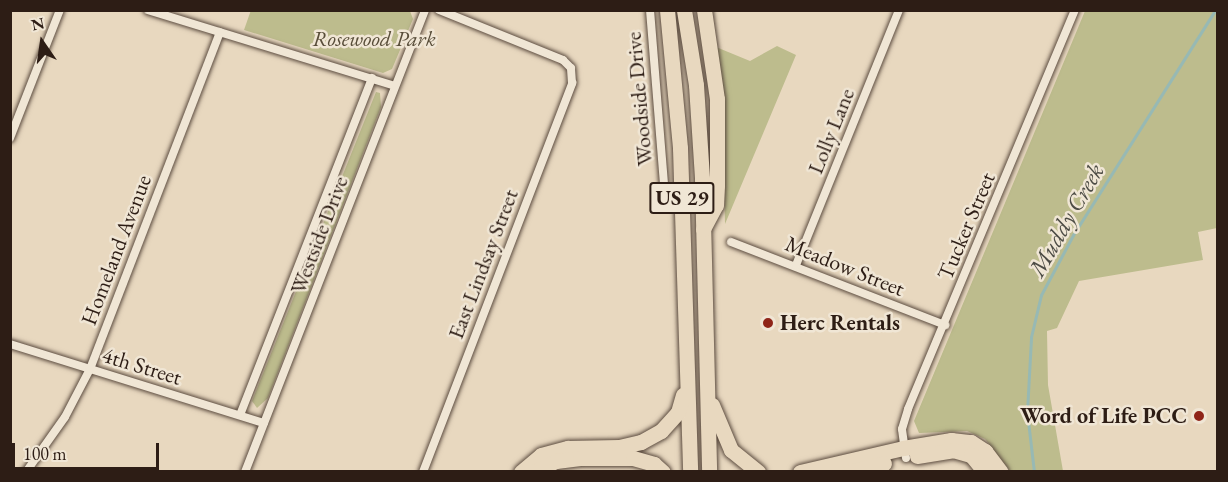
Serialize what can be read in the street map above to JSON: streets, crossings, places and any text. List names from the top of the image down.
{
  "streets": {
    "highway": ["US 29"],
    "street": [
      "Woodside Drive",
      "Lolly Lane",
      "Tucker Street",
      "Westside Drive",
      "Homeland Avenue",
      "East Lindsay Street",
      "Meadow Street",
      "4th Street"
    ]
  },
  "crossings": [
    ["Lolly Lane", "Meadow Street"],
    ["Tucker Street", "Meadow Street"],
    ["Westside Drive", "4th Street"],
    ["Homeland Avenue", "4th Street"]
  ],
  "water": ["Muddy Creek"],
  "parks": ["Rosewood Park"],
  "places": ["Herc Rentals", "Word of Life PCC"],
  "scale_bar": "100 m",
  "north": "top"
}
